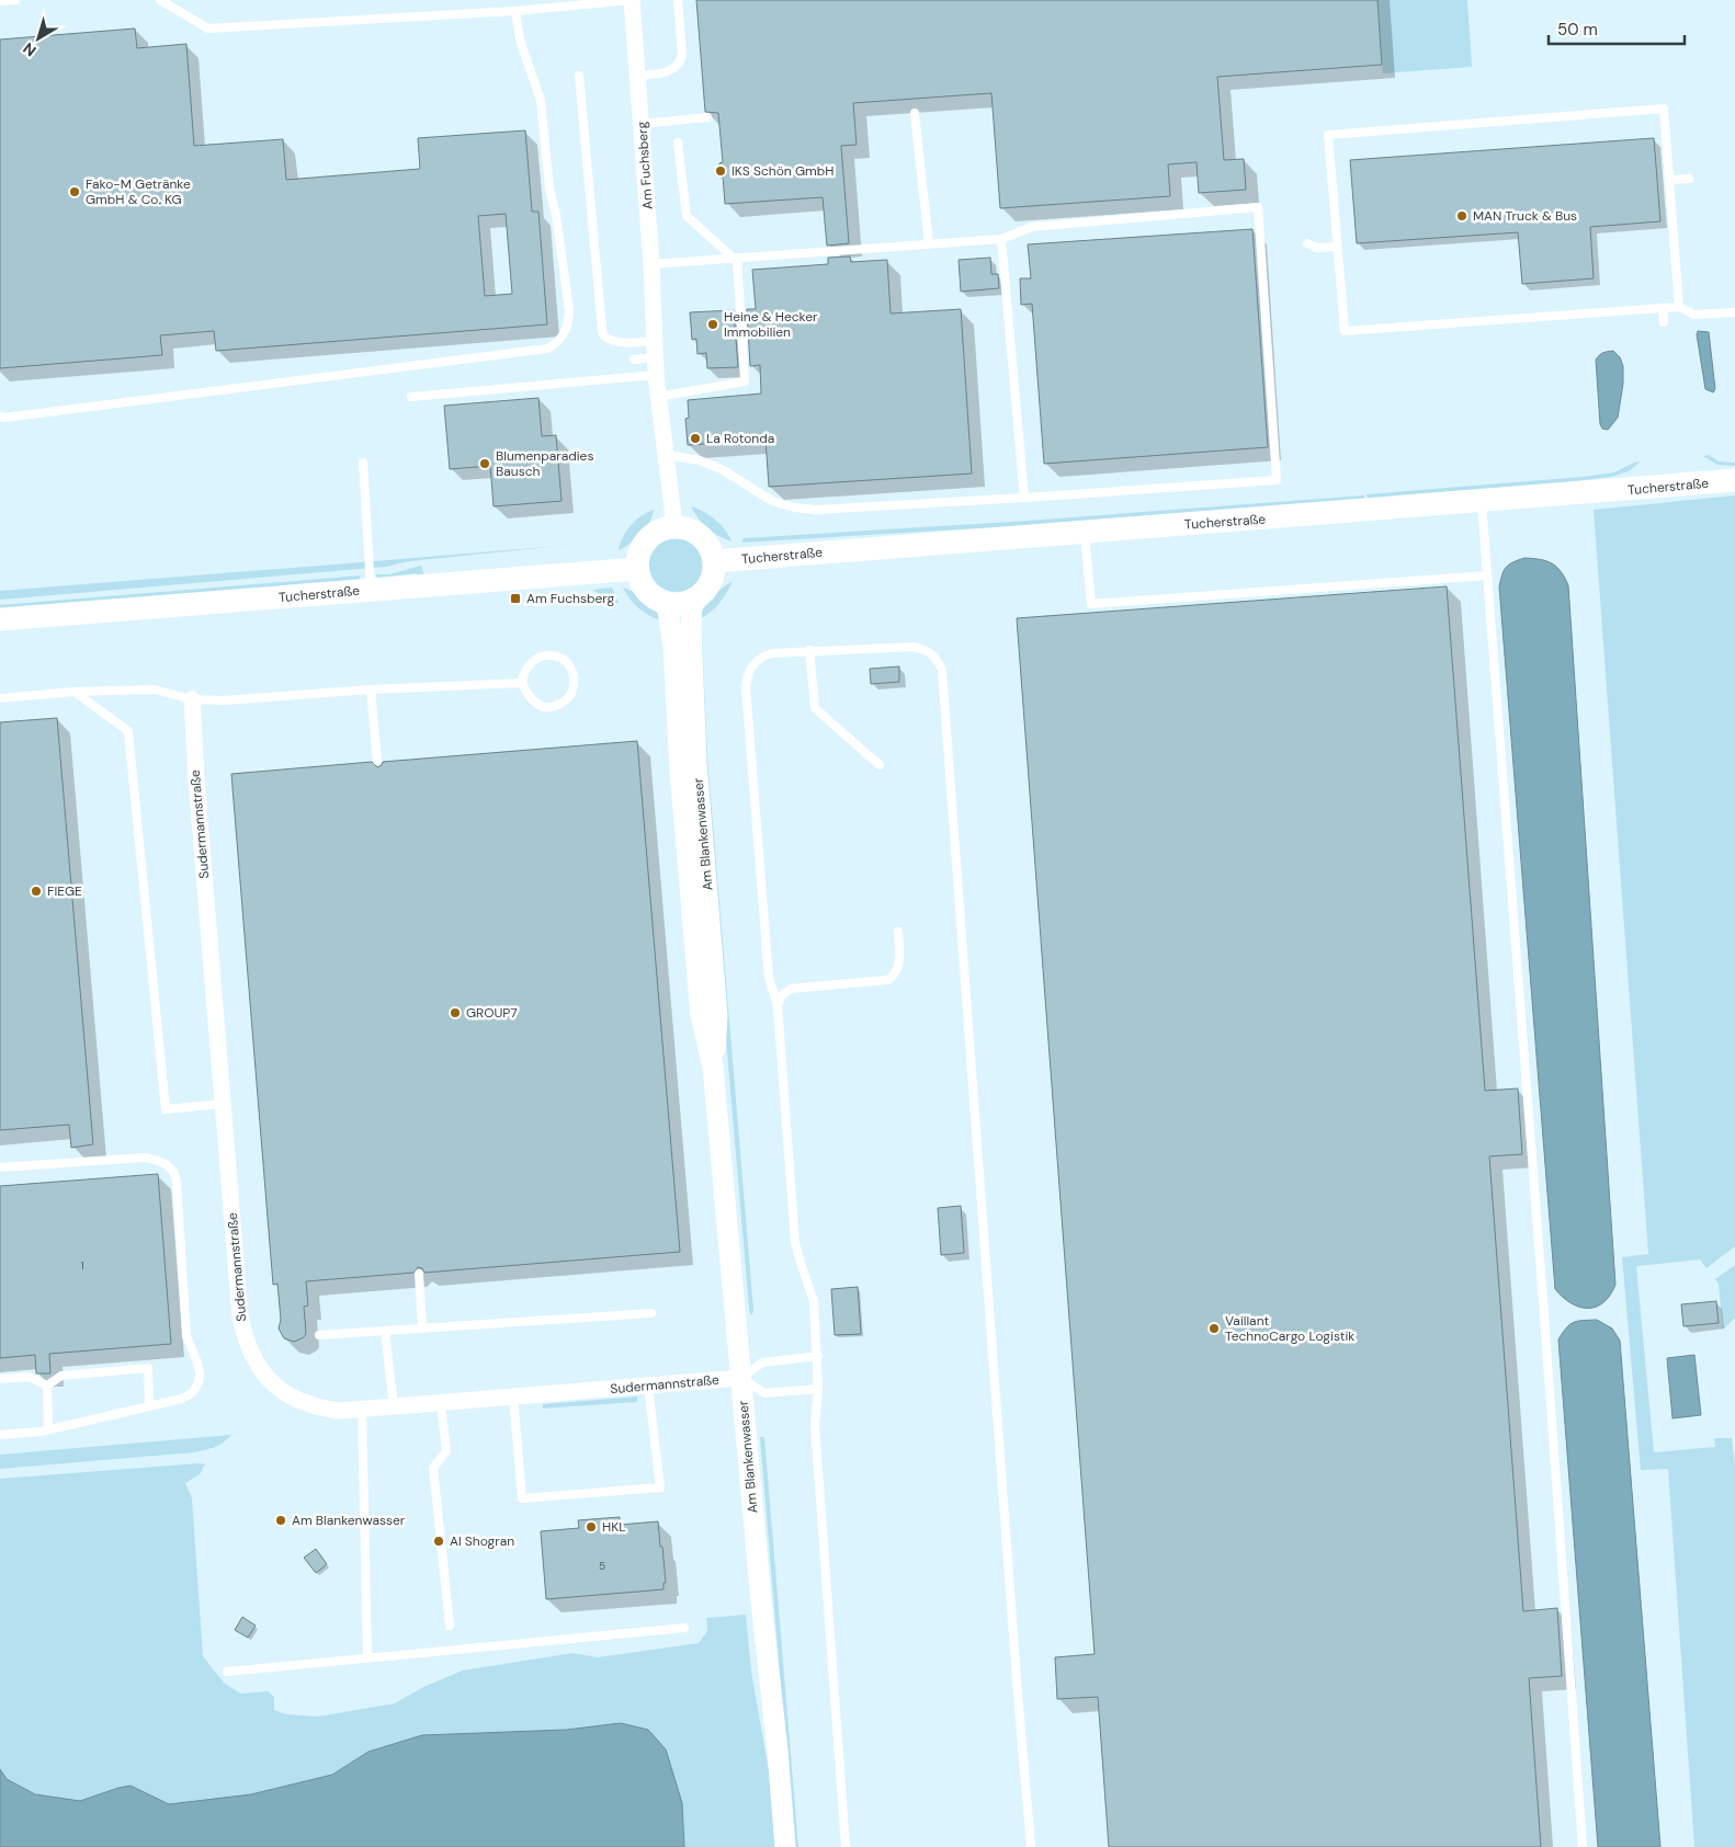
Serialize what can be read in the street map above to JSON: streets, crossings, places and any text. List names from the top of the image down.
{
  "streets": {
    "main road": ["Tucherstraße"],
    "street": ["Am Fuchsberg", "Sudermannstraße", "Am Blankenwasser"]
  },
  "crossings": [
    ["Am Fuchsberg", "Tucherstraße"],
    ["Am Fuchsberg", "Am Blankenwasser"],
    ["Tucherstraße", "Am Blankenwasser"],
    ["Sudermannstraße", "Am Blankenwasser"]
  ],
  "places": {
    "other": [
      "IKS Schön GmbH",
      "Fako-M Getränke GmbH & Co. KG",
      "MAN Truck & Bus",
      "Heine & Hecker Immobilien",
      "La Rotonda",
      "Blumenparadies Bausch",
      "FIEGE",
      "GROUP7",
      "Vaillant TechnoCargo Logistik",
      "Am Blankenwasser",
      "HKL",
      "Al Shogran"
    ],
    "transit": ["Am Fuchsberg"]
  },
  "house_numbers": ["1", "5"],
  "scale_bar": "50 m",
  "north": "bottom left"
}
